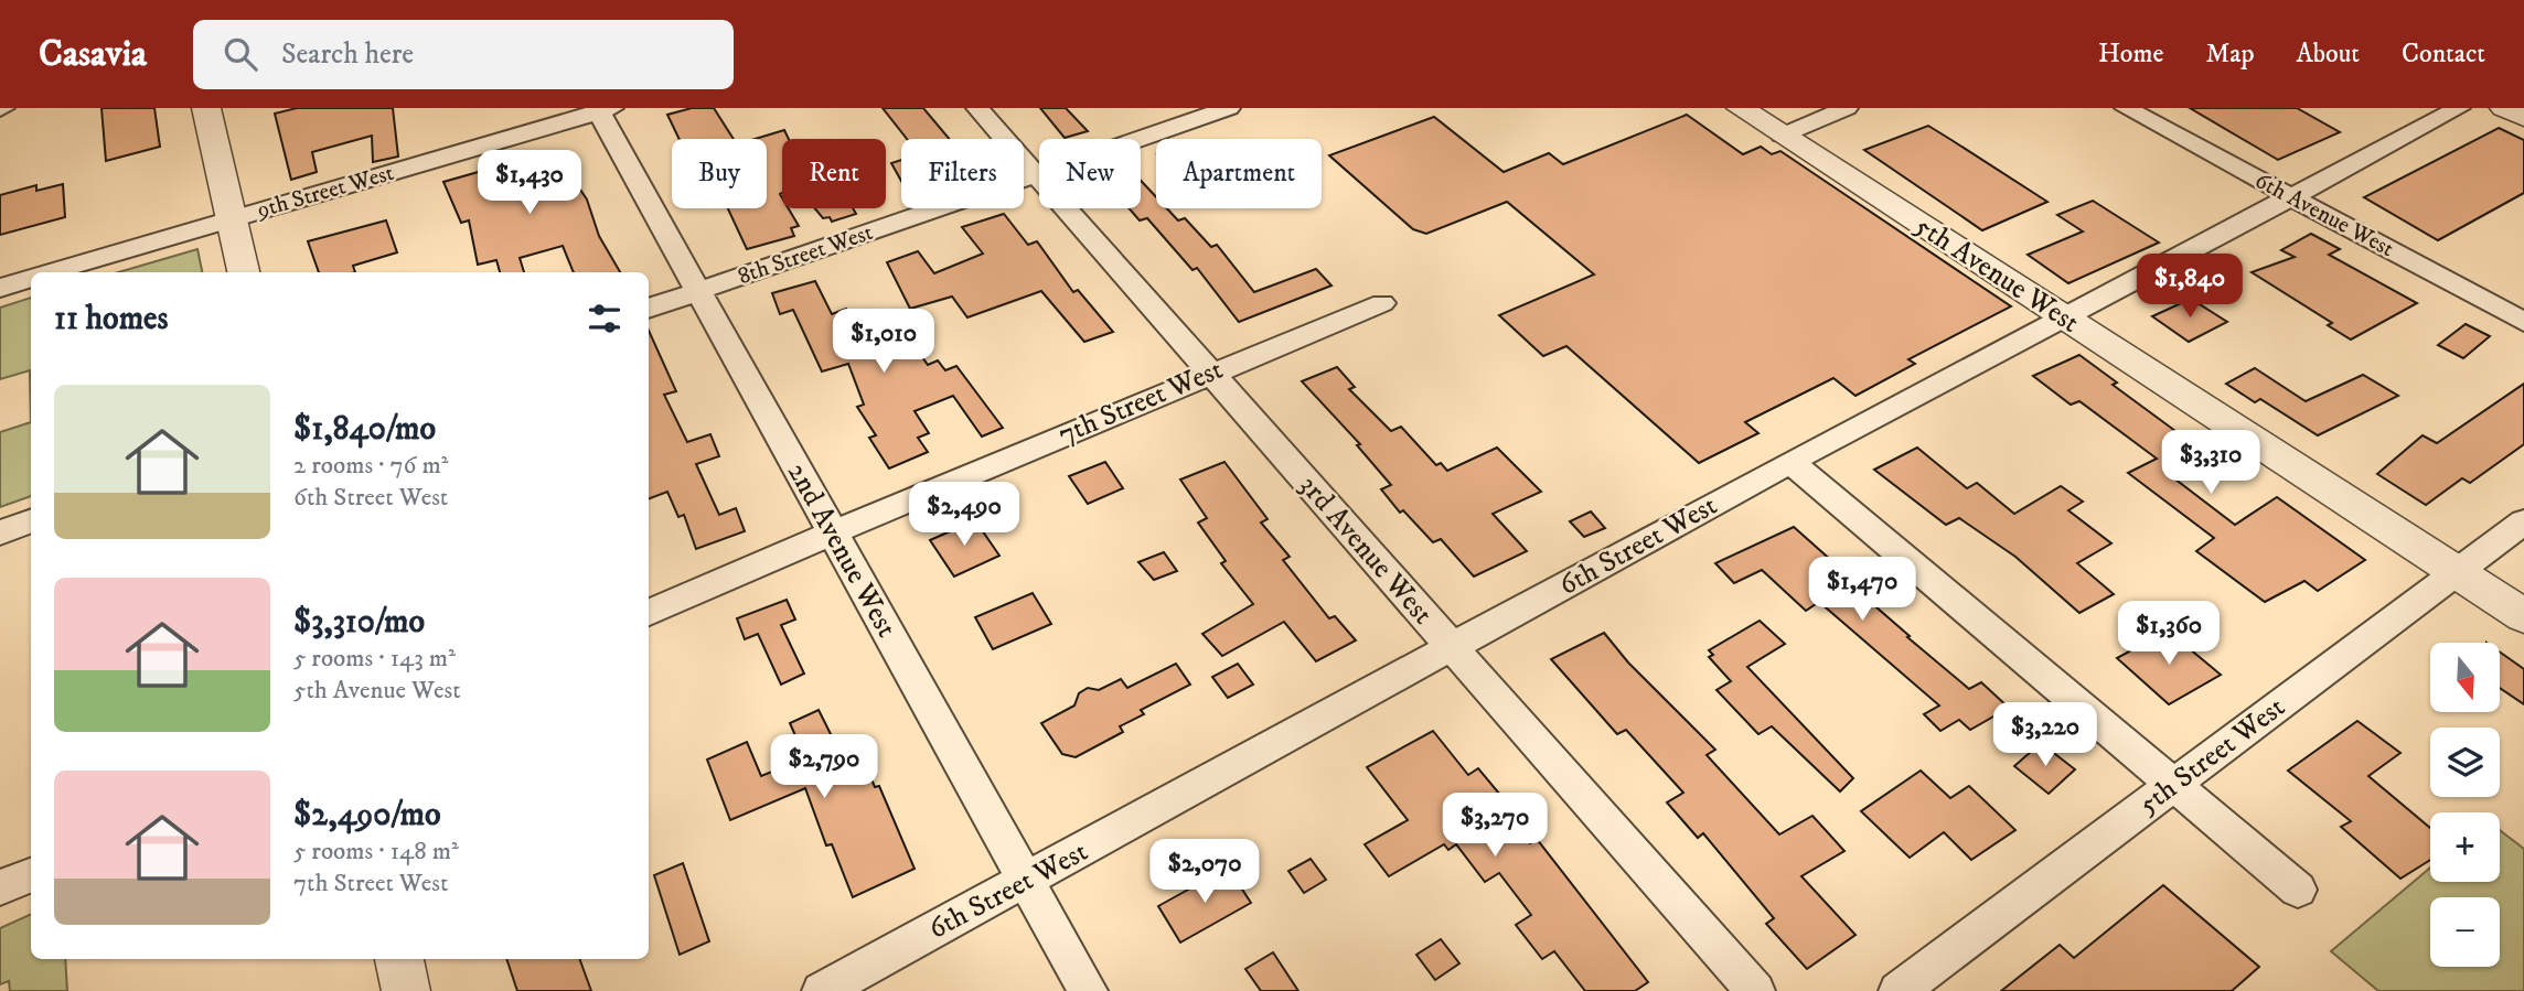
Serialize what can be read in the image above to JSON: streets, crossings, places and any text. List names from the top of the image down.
{
  "streets": {
    "street": [
      "9th Street West",
      "6th Avenue West",
      "8th Street West",
      "5th Avenue West",
      "7th Street West",
      "6th Street West",
      "2nd Avenue West",
      "3rd Avenue West",
      "5th Street West"
    ]
  },
  "crossings": [
    ["9th Street West", "2nd Avenue West"],
    ["6th Avenue West", "6th Street West"],
    ["8th Street West", "2nd Avenue West"],
    ["8th Street West", "3rd Avenue West"],
    ["5th Avenue West", "6th Street West"],
    ["5th Avenue West", "5th Street West"],
    ["7th Street West", "2nd Avenue West"],
    ["7th Street West", "3rd Avenue West"],
    ["6th Street West", "2nd Avenue West"],
    ["6th Street West", "3rd Avenue West"]
  ],
  "north": "bottom",
  "page": {
    "header": "Casavia",
    "search": "Search here",
    "nav": [
      "Home",
      "Map",
      "About",
      "Contact"
    ],
    "chip": [
      "Buy",
      "Rent",
      "Filters",
      "New",
      "Apartment"
    ],
    "price": [
      "$1,430",
      "$1,840",
      "$1,010",
      "$3,310",
      "$2,490",
      "$1,470",
      "$1,360",
      "$3,220",
      "$2,790",
      "$3,270",
      "$2,070"
    ],
    "heading": "11 homes",
    "list": [
      {
        "name": "$1,840/mo",
        "note": "2 rooms · 76 m² · 6th Street West"
      },
      {
        "name": "$3,310/mo",
        "note": "5 rooms · 143 m² · 5th Avenue West"
      },
      {
        "name": "$2,490/mo",
        "note": "5 rooms · 148 m² · 7th Street West"
      }
    ],
    "map_buttons": ["+", "−"]
  }
}
